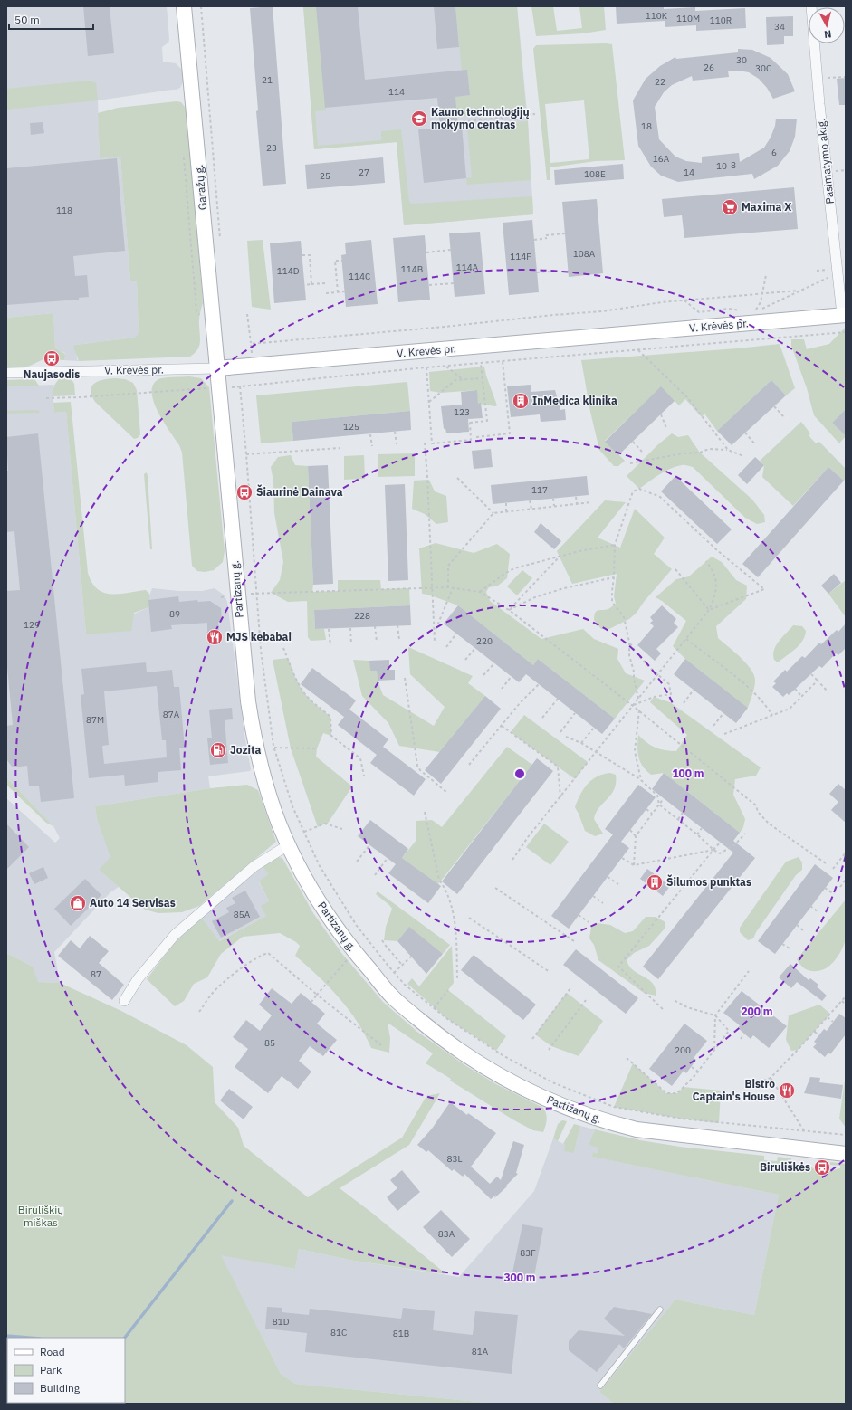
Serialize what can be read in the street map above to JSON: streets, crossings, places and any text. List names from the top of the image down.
{
  "streets": {
    "street": [
      "Pasimatymo aklg.",
      "Garažų g.",
      "V. Krėvės pr.",
      "Partizanų g."
    ]
  },
  "crossings": [
    ["Pasimatymo aklg.", "V. Krėvės pr."],
    ["Garažų g.", "V. Krėvės pr."],
    ["Garažų g.", "Partizanų g."],
    ["V. Krėvės pr.", "Partizanų g."]
  ],
  "parks": ["Biruliškių miškas"],
  "places": {
    "school or university": ["Kauno technologijų mokymo centras"],
    "supermarket": ["Maxima X"],
    "bus stop": ["Naujasodis", "Šiaurinė Dainava", "Biruliškės"],
    "building": ["InMedica klinika", "Šilumos punktas"],
    "restaurant": ["MJS kebabai", "Bistro Captain's House"],
    "fuel station": ["Jozita"],
    "shop": ["Auto 14 Servisas"]
  },
  "house_numbers": [
    "110K",
    "110M",
    "110R",
    "34",
    "30",
    "26",
    "30C",
    "21",
    "22",
    "114",
    "18",
    "23",
    "6",
    "16A",
    "8",
    "10",
    "27",
    "14",
    "108E",
    "25",
    "118",
    "108A",
    "114F",
    "114A",
    "114B",
    "114D",
    "114C",
    "123",
    "125",
    "117",
    "89",
    "228",
    "129",
    "220",
    "87A",
    "87M",
    "85A",
    "87",
    "85",
    "200",
    "83L",
    "83A",
    "83F",
    "81D",
    "81C",
    "81B",
    "81A"
  ],
  "legend": ["Road", "Park", "Building"],
  "scale_bar": "50 m",
  "north": "bottom",
  "rings": ["100 m", "200 m", "300 m"]
}
